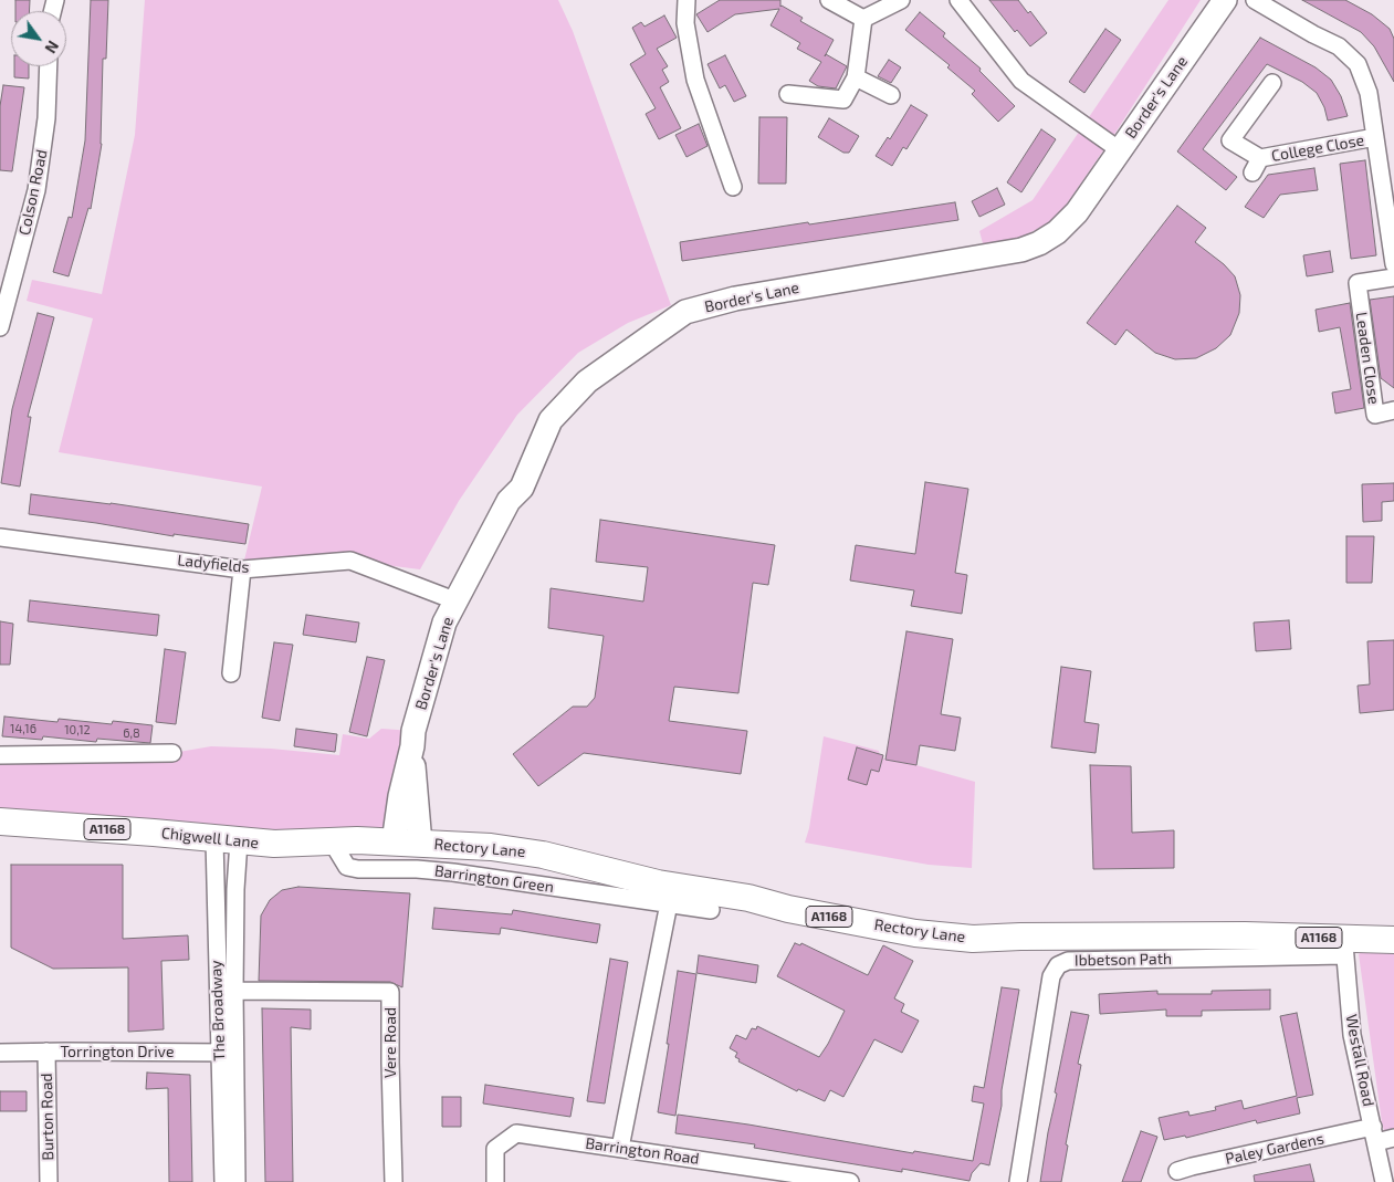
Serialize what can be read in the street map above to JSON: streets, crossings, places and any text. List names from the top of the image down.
{
  "streets": {
    "main road": ["A1168", "Chigwell Lane", "Rectory Lane"],
    "street": [
      "Border's Lane",
      "College Close",
      "Colson Road",
      "Leaden Close",
      "Ladyfields",
      "Barrington Green",
      "Ibbetson Path",
      "The Broadway",
      "Vere Road",
      "Torrington Drive",
      "Westall Road",
      "Burton Road",
      "Paley Gardens",
      "Barrington Road"
    ]
  },
  "crossings": [
    ["Border's Lane", "Ladyfields"],
    ["Border's Lane", "Chigwell Lane"],
    ["Border's Lane", "Rectory Lane"],
    ["Chigwell Lane", "Rectory Lane"],
    ["Chigwell Lane", "Barrington Green"],
    ["Chigwell Lane", "The Broadway"],
    ["Rectory Lane", "Ibbetson Path"],
    ["Rectory Lane", "Westall Road"],
    ["Ibbetson Path", "Westall Road"],
    ["The Broadway", "Vere Road"],
    ["The Broadway", "Torrington Drive"],
    ["Torrington Drive", "Burton Road"],
    ["Westall Road", "Paley Gardens"]
  ],
  "house_numbers": ["14,16", "10,12", "6,8"],
  "north": "bottom right"
}
